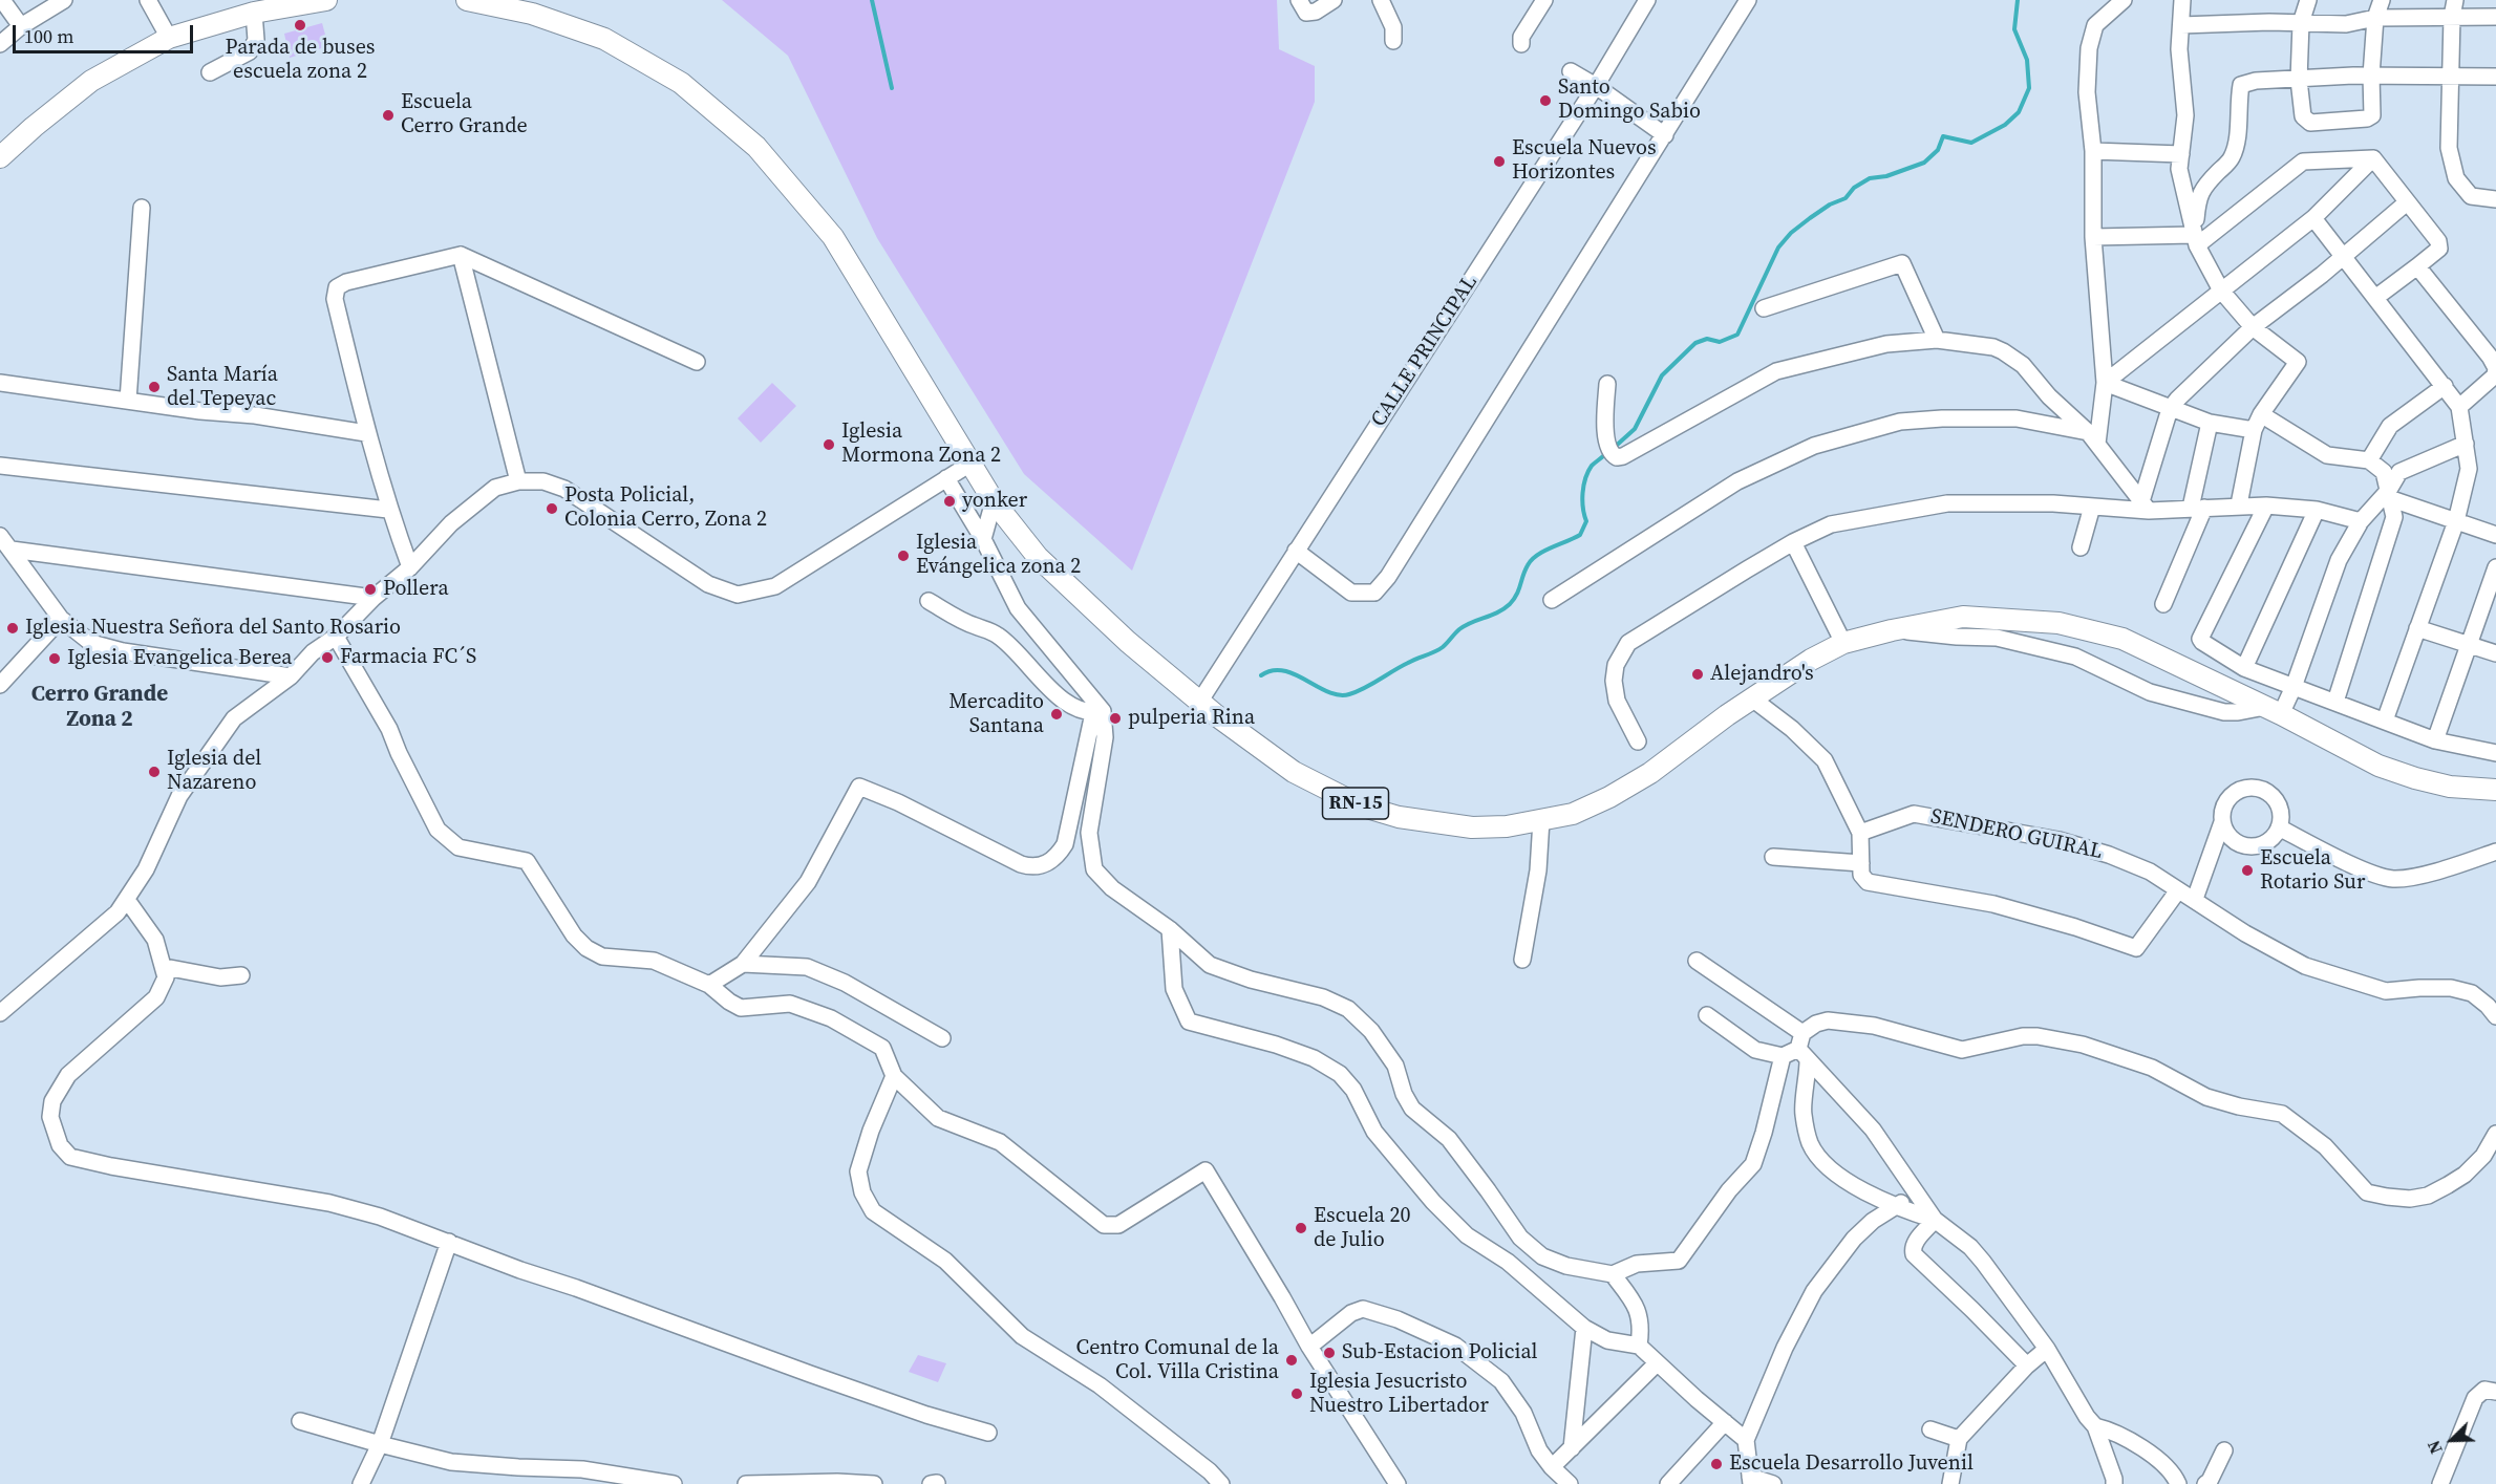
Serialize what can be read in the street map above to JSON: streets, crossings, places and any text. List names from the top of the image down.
{
  "streets": {
    "main road": ["RN-15"],
    "street": ["CALLE PRINCIPAL", "SENDERO GUIRAL"]
  },
  "crossings": [
    ["CALLE PRINCIPAL", "RN-15"]
  ],
  "districts": ["Cerro Grande Zona 2"],
  "places": [
    "Parada de buses escuela zona 2",
    "Santo Domingo Sabio",
    "Escuela Cerro Grande",
    "Escuela Nuevos Horizontes",
    "Santa María del Tepeyac",
    "Iglesia Mormona Zona 2",
    "yonker",
    "Posta Policial, Colonia Cerro, Zona 2",
    "Iglesia Evángelica zona 2",
    "Pollera",
    "Iglesia Nuestra Señora del Santo Rosario",
    "Farmacia FC´S",
    "Iglesia Evangelica Berea",
    "Alejandro's",
    "Mercadito Santana",
    "pulperia Rina",
    "Iglesia del Nazareno",
    "Escuela Rotario Sur",
    "Escuela 20 de Julio",
    "Sub-Estacion Policial",
    "Centro Comunal de la Col. Villa Cristina",
    "Iglesia Jesucristo Nuestro Libertador",
    "Escuela Desarrollo Juvenil"
  ],
  "scale_bar": "100 m",
  "north": "bottom left"
}
